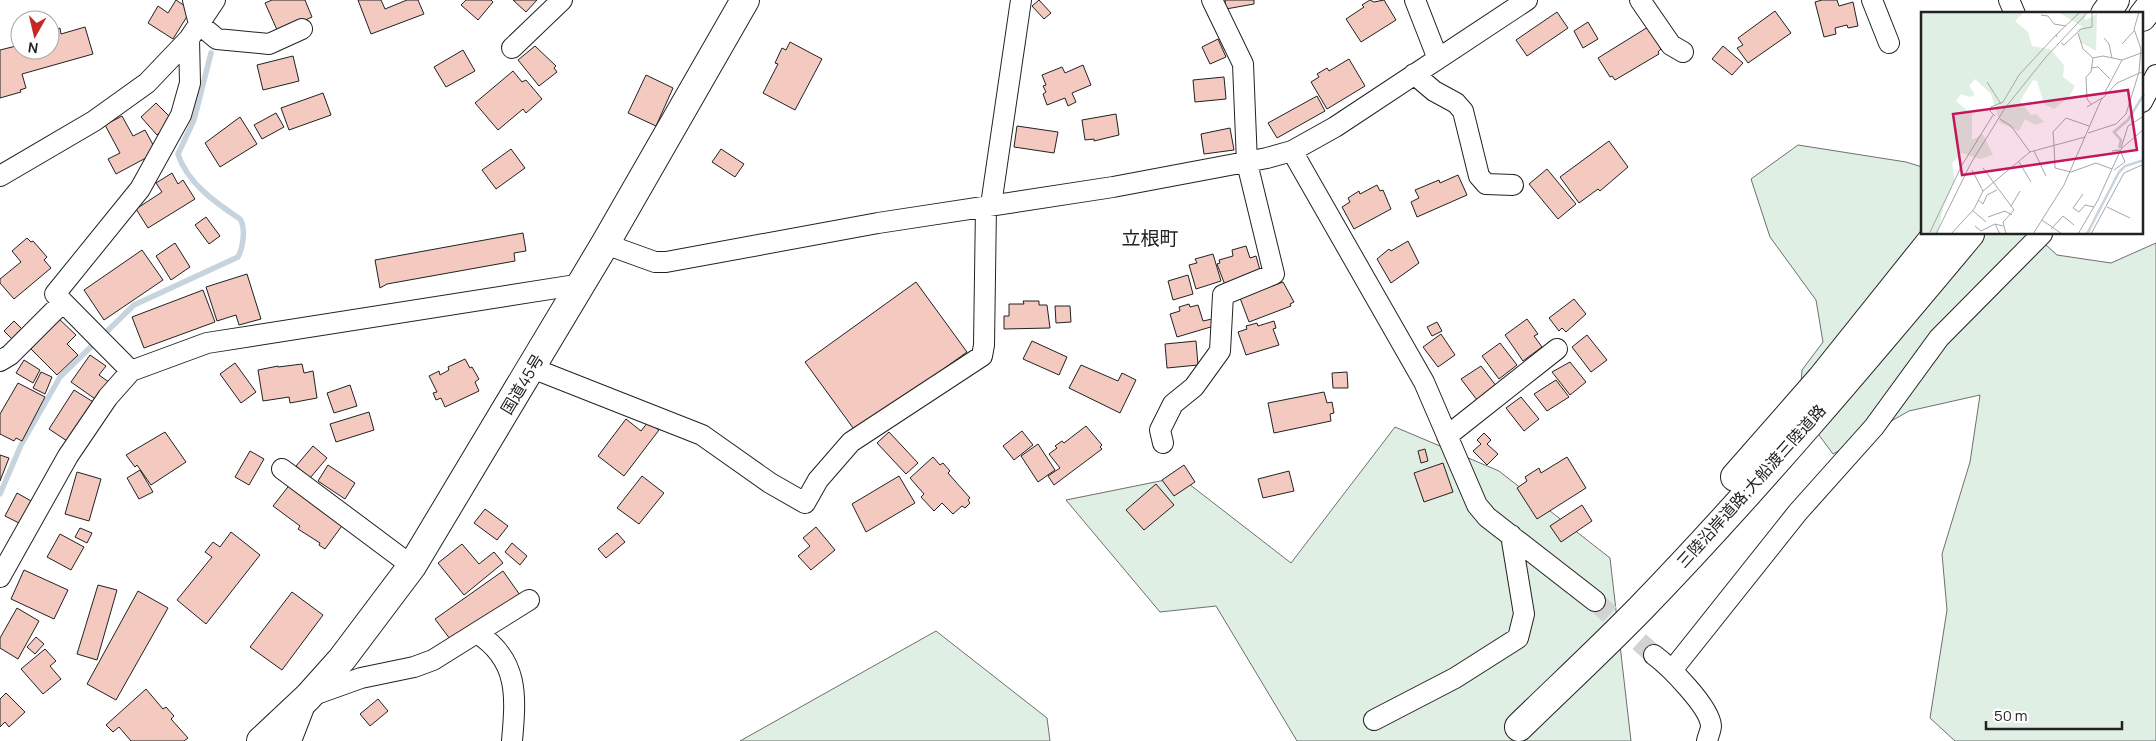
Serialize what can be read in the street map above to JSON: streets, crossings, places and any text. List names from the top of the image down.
{
  "streets": {
    "highway": ["国道45号", "三陸沿岸道路;大船渡三陸道路"]
  },
  "districts": ["立根町"],
  "scale_bar": "50 m",
  "north": "bottom"
}
